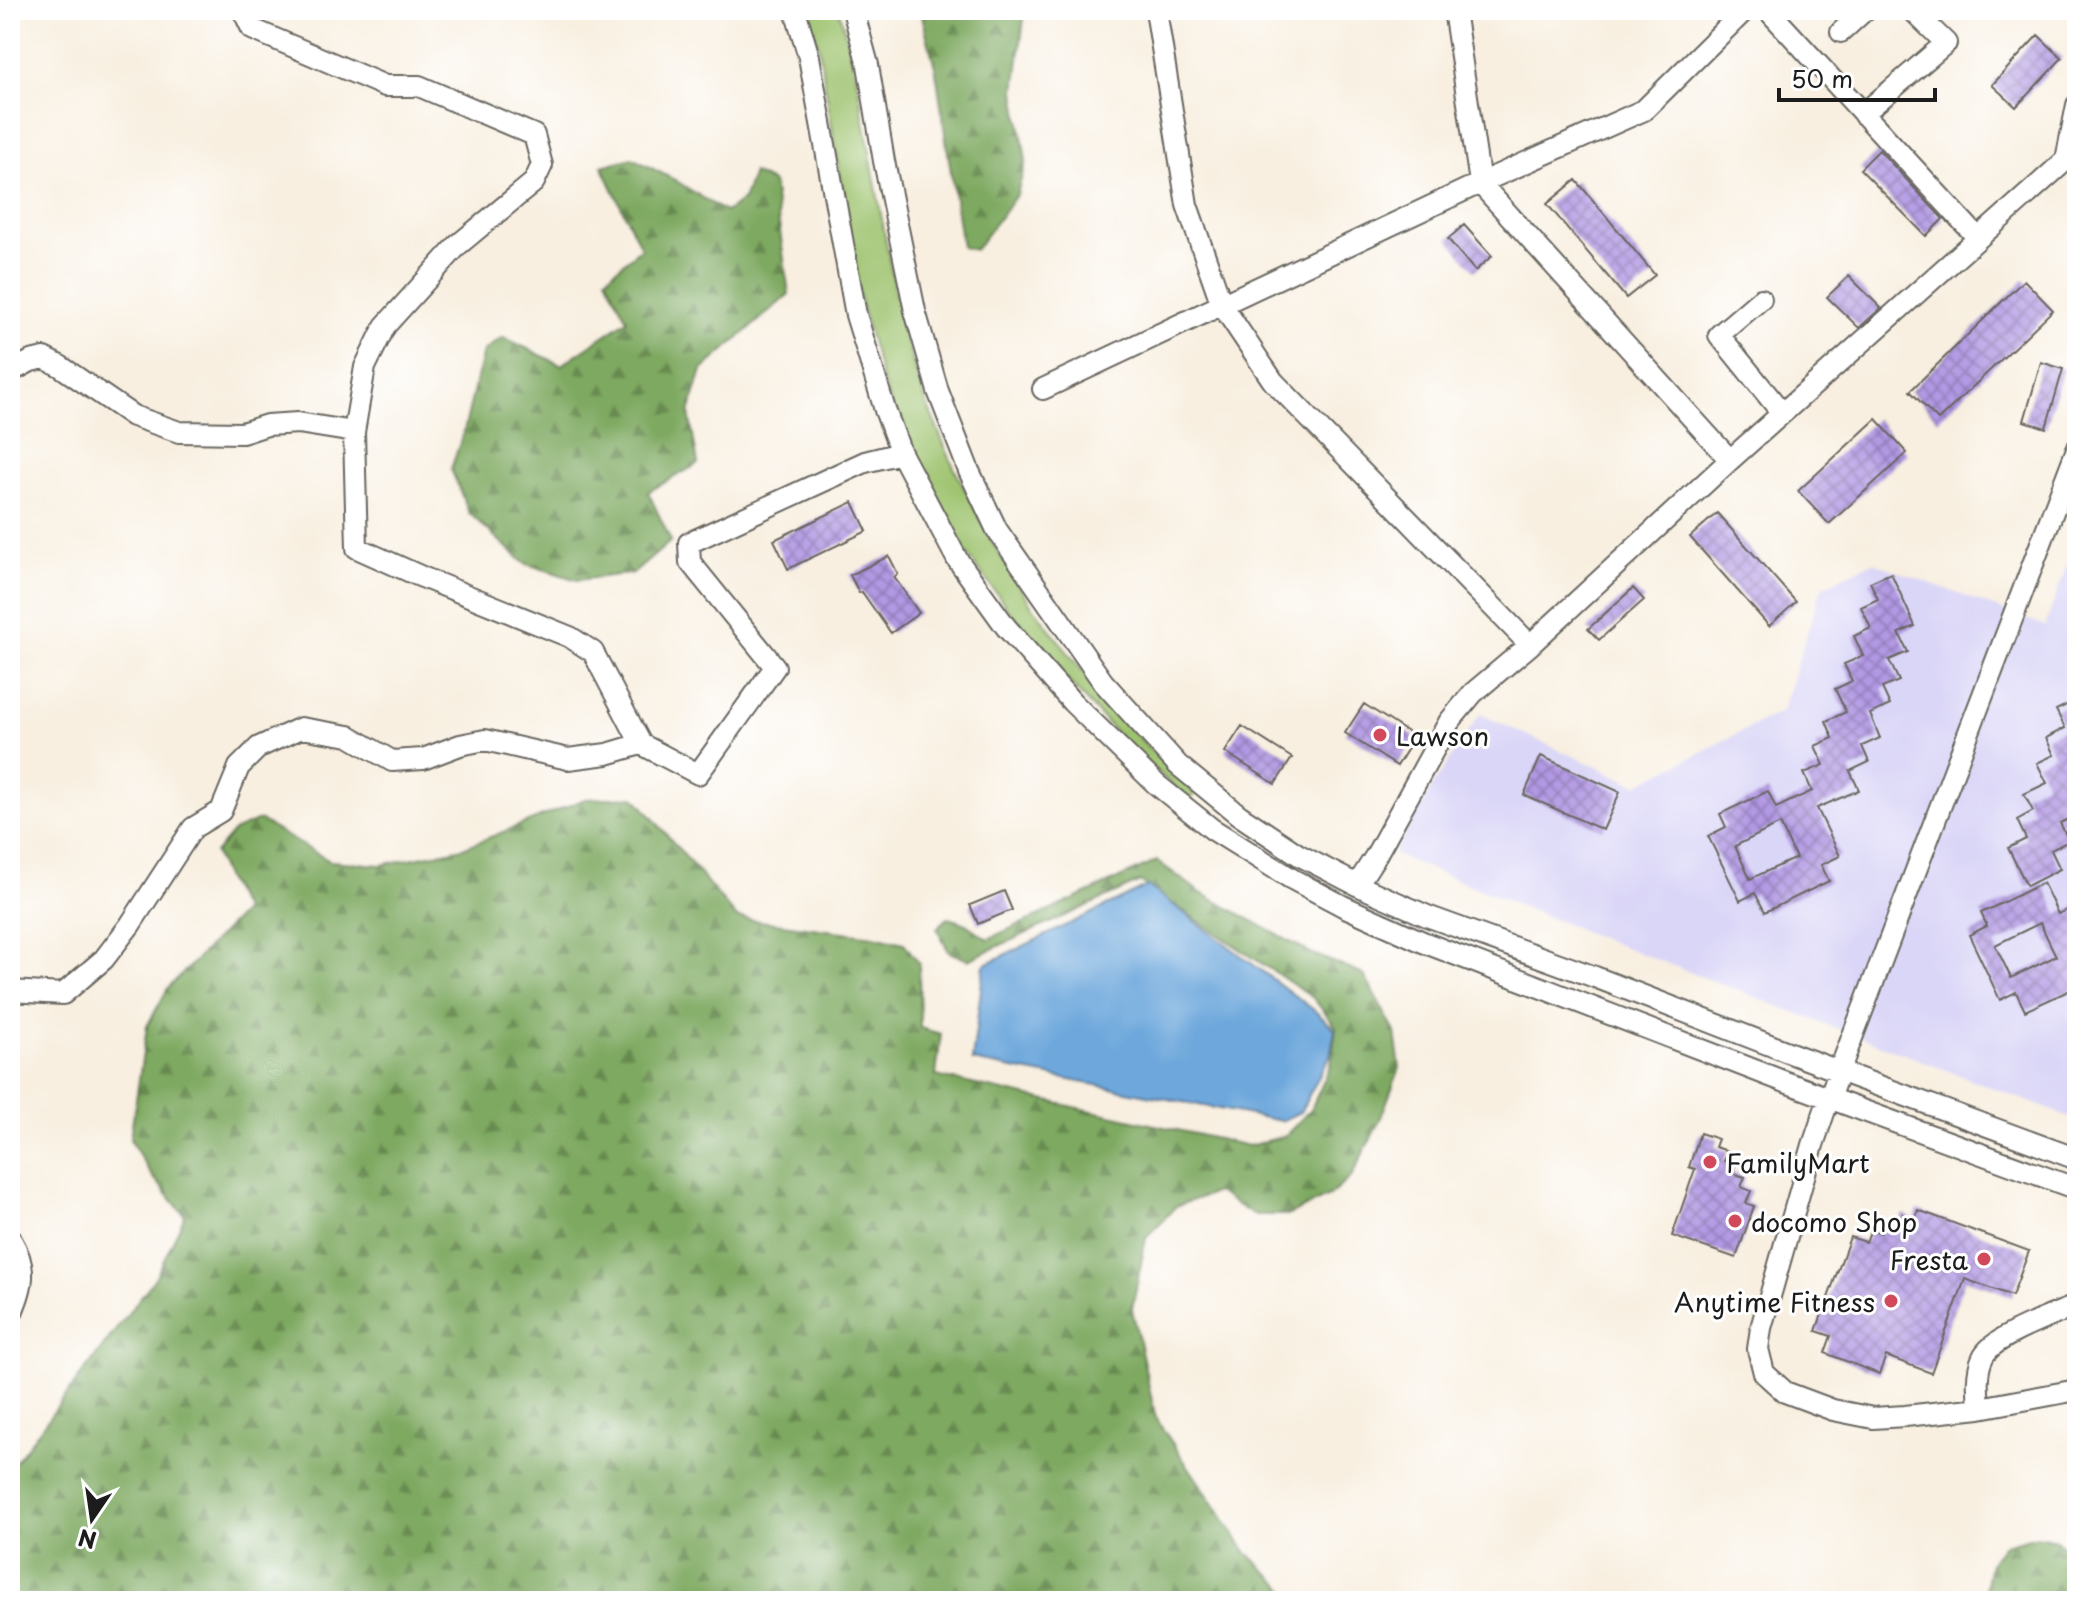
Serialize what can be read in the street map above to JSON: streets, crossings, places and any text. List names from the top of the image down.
{
  "places": [
    "Lawson",
    "FamilyMart",
    "docomo Shop",
    "Fresta",
    "Anytime Fitness"
  ],
  "scale_bar": "50 m",
  "north": "bottom"
}
